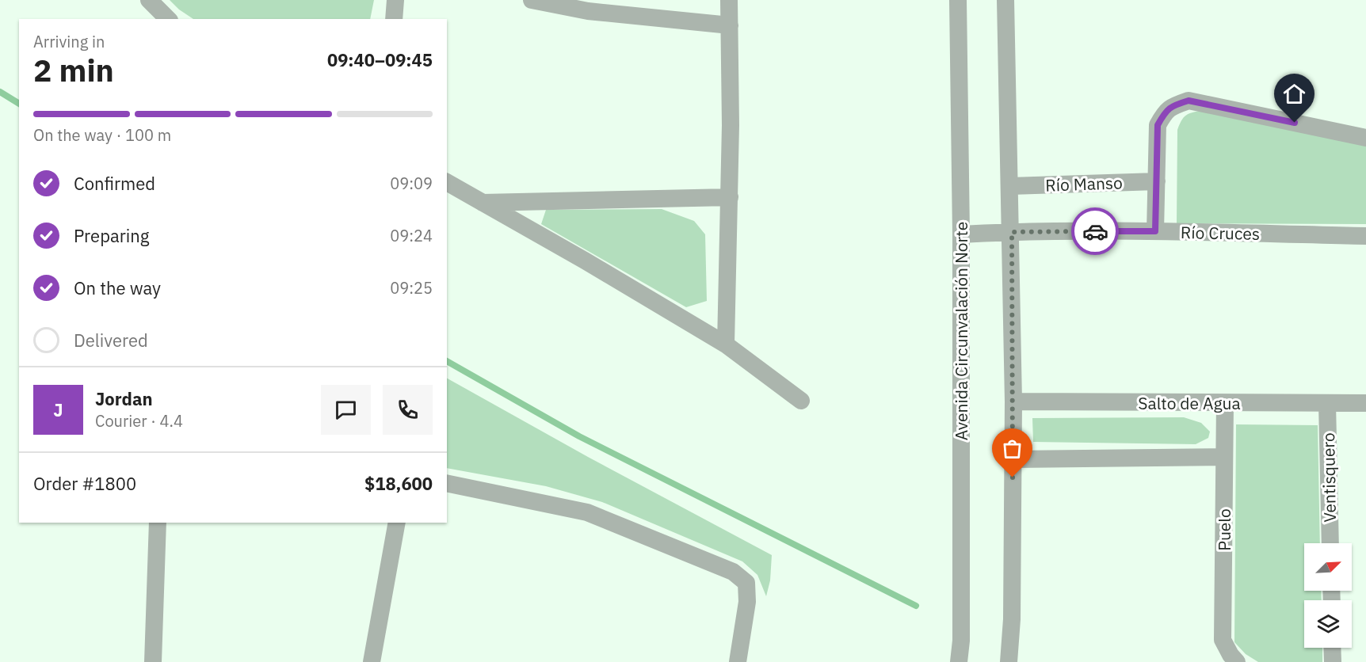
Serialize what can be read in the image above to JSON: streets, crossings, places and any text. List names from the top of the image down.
{
  "streets": {
    "street": [
      "Río Manso",
      "Río Cruces",
      "Avenida Circunvalación Norte",
      "Salto de Agua",
      "Ventisquero",
      "Puelo"
    ]
  },
  "crossings": [
    ["Río Cruces", "Avenida Circunvalación Norte"],
    ["Salto de Agua", "Ventisquero"],
    ["Salto de Agua", "Puelo"]
  ],
  "north": "top right",
  "page": {
    "heading": ["2 min", "Arriving in", "09:40–09:45"],
    "panel": [
      "Jordan",
      "Courier · 4.4",
      "Order #1800",
      "$18,600"
    ],
    "bar": "On the way · 100 m",
    "list": [
      ["Confirmed", "09:09"],
      ["Preparing", "09:24"],
      ["On the way", "09:25"],
      "Delivered"
    ],
    "round": "J"
  }
}
